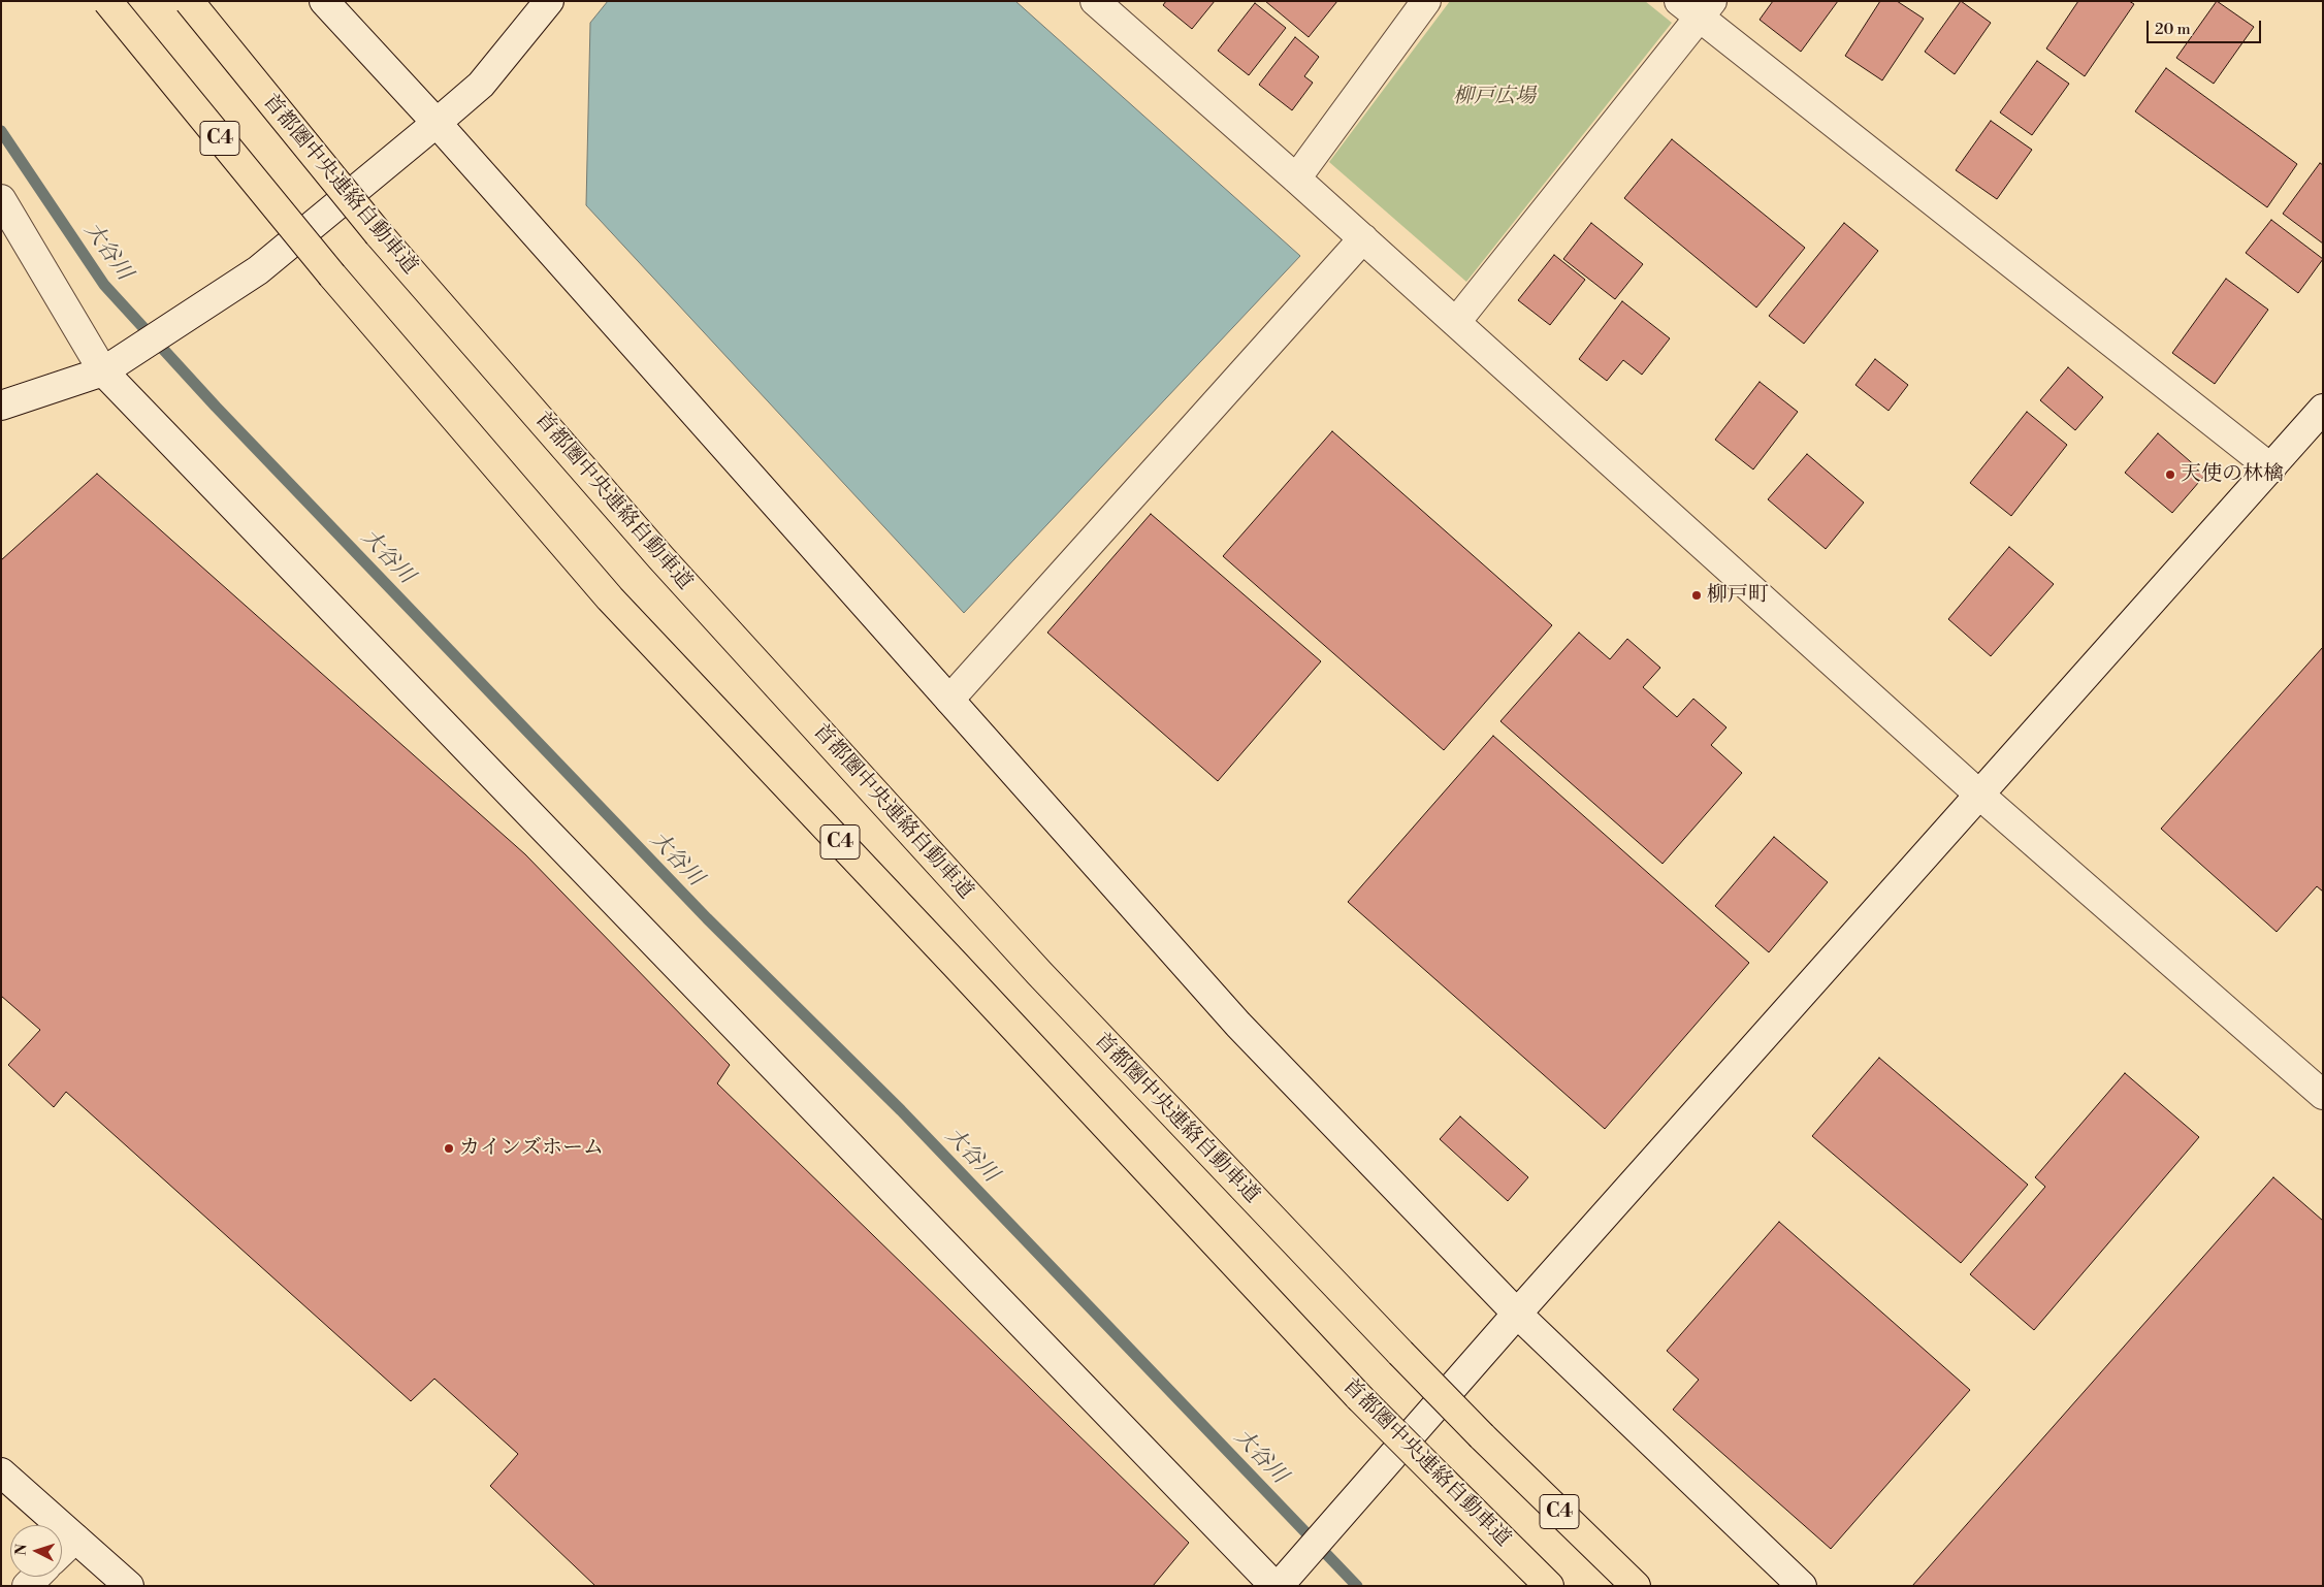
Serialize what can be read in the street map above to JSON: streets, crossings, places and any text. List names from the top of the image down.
{
  "streets": {
    "highway": ["C4", "首都圏中央連絡自動車道"]
  },
  "water": ["大谷川"],
  "parks": ["柳戸広場"],
  "places": ["天使の林檎", "柳戸町", "カインズホーム"],
  "scale_bar": "20 m",
  "north": "left"
}
